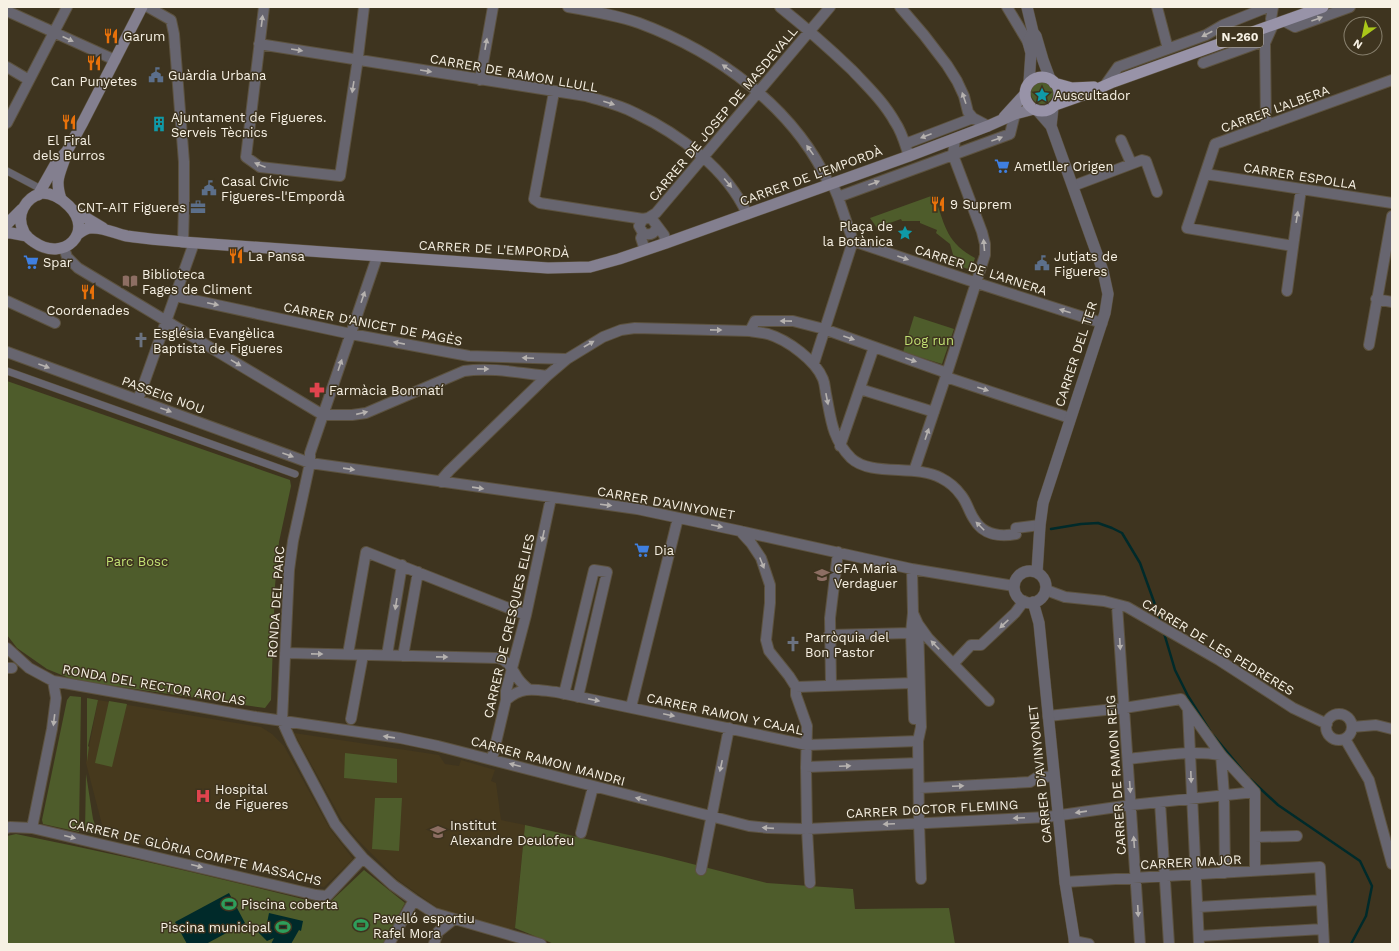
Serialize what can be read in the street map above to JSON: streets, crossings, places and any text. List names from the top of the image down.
{
  "streets": {
    "main road": ["N-260", "CARRER DE L'EMPORDÀ"],
    "street": [
      "CARRER DE RAMON LLULL",
      "CARRER L'ALBERA",
      "CARRER DE JOSEP DE MASDEVALL",
      "CARRER ESPOLLA",
      "CARRER DE L'ARNERA",
      "CARRER D'ANICET DE PAGÈS",
      "CARRER DEL TER",
      "PASSEIG NOU",
      "CARRER D'AVINYONET",
      "RONDA DEL PARC",
      "CARRER DE CRESQUES ELIES",
      "CARRER DE LES PEDRERES",
      "RONDA DEL RECTOR AROLAS",
      "CARRER RAMON Y CAJAL",
      "CARRER RAMON MANDRI",
      "CARRER DE RAMON REIG",
      "CARRER DOCTOR FLEMING",
      "CARRER DE GLÒRIA COMPTE MASSACHS",
      "CARRER MAJOR"
    ]
  },
  "crossings": [
    ["N-260", "CARRER DE L'EMPORDÀ"],
    ["CARRER DE RAMON LLULL", "CARRER DE JOSEP DE MASDEVALL"],
    ["CARRER DE RAMON LLULL", "CARRER DE L'EMPORDÀ"],
    ["CARRER L'ALBERA", "CARRER ESPOLLA"],
    ["CARRER DE L'EMPORDÀ", "RONDA DEL PARC"],
    ["CARRER DE L'ARNERA", "CARRER DEL TER"],
    ["CARRER D'ANICET DE PAGÈS", "RONDA DEL PARC"],
    ["CARRER DEL TER", "CARRER D'AVINYONET"],
    ["CARRER DEL TER", "CARRER DE LES PEDRERES"],
    ["PASSEIG NOU", "CARRER D'AVINYONET"],
    ["PASSEIG NOU", "RONDA DEL PARC"],
    ["CARRER D'AVINYONET", "RONDA DEL PARC"],
    ["CARRER D'AVINYONET", "CARRER DE CRESQUES ELIES"],
    ["CARRER D'AVINYONET", "CARRER DE LES PEDRERES"],
    ["CARRER D'AVINYONET", "CARRER DOCTOR FLEMING"],
    ["CARRER D'AVINYONET", "CARRER MAJOR"],
    ["RONDA DEL PARC", "RONDA DEL RECTOR AROLAS"],
    ["RONDA DEL PARC", "CARRER RAMON MANDRI"],
    ["CARRER DE CRESQUES ELIES", "CARRER RAMON Y CAJAL"],
    ["CARRER DE CRESQUES ELIES", "CARRER RAMON MANDRI"],
    ["CARRER DE LES PEDRERES", "CARRER DE RAMON REIG"],
    ["RONDA DEL RECTOR AROLAS", "CARRER RAMON MANDRI"],
    ["CARRER RAMON MANDRI", "CARRER DOCTOR FLEMING"],
    ["CARRER DE RAMON REIG", "CARRER DOCTOR FLEMING"],
    ["CARRER DE RAMON REIG", "CARRER MAJOR"]
  ],
  "one_way": [
    "CARRER D'AVINYONET",
    "CARRER DE CRESQUES ELIES",
    "CARRER RAMON Y CAJAL",
    "CARRER DE GLÒRIA COMPTE MASSACHS"
  ],
  "parks": ["Dog run", "Parc Bosc"],
  "places": {
    "restaurant": [
      "Garum",
      "Can Punyetes",
      "El Firal dels Burros",
      "9 Suprem",
      "La Pansa",
      "Coordenades"
    ],
    "public building": ["Guàrdia Urbana", "Casal Cívic Figueres-l'Empordà", "Jutjats de Figueres"],
    "place": ["Auscultador", "Plaça de la Botànica"],
    "building": ["Ajuntament de Figueres. Serveis Tècnics"],
    "supermarket": ["Ametller Origen", "Spar", "Dia"],
    "office": ["CNT-AIT Figueres"],
    "library": ["Biblioteca Fages de Climent"],
    "church": ["Església Evangèlica Baptista de Figueres", "Parròquia del Bon Pastor"],
    "pharmacy": ["Farmàcia Bonmatí"],
    "school or university": ["CFA Maria Verdaguer", "Institut Alexandre Deulofeu"],
    "hospital": ["Hospital de Figueres"],
    "sports": ["Piscina coberta", "Pavelló esportiu Rafel Mora", "Piscina municipal"]
  },
  "north": "bottom left"
}
